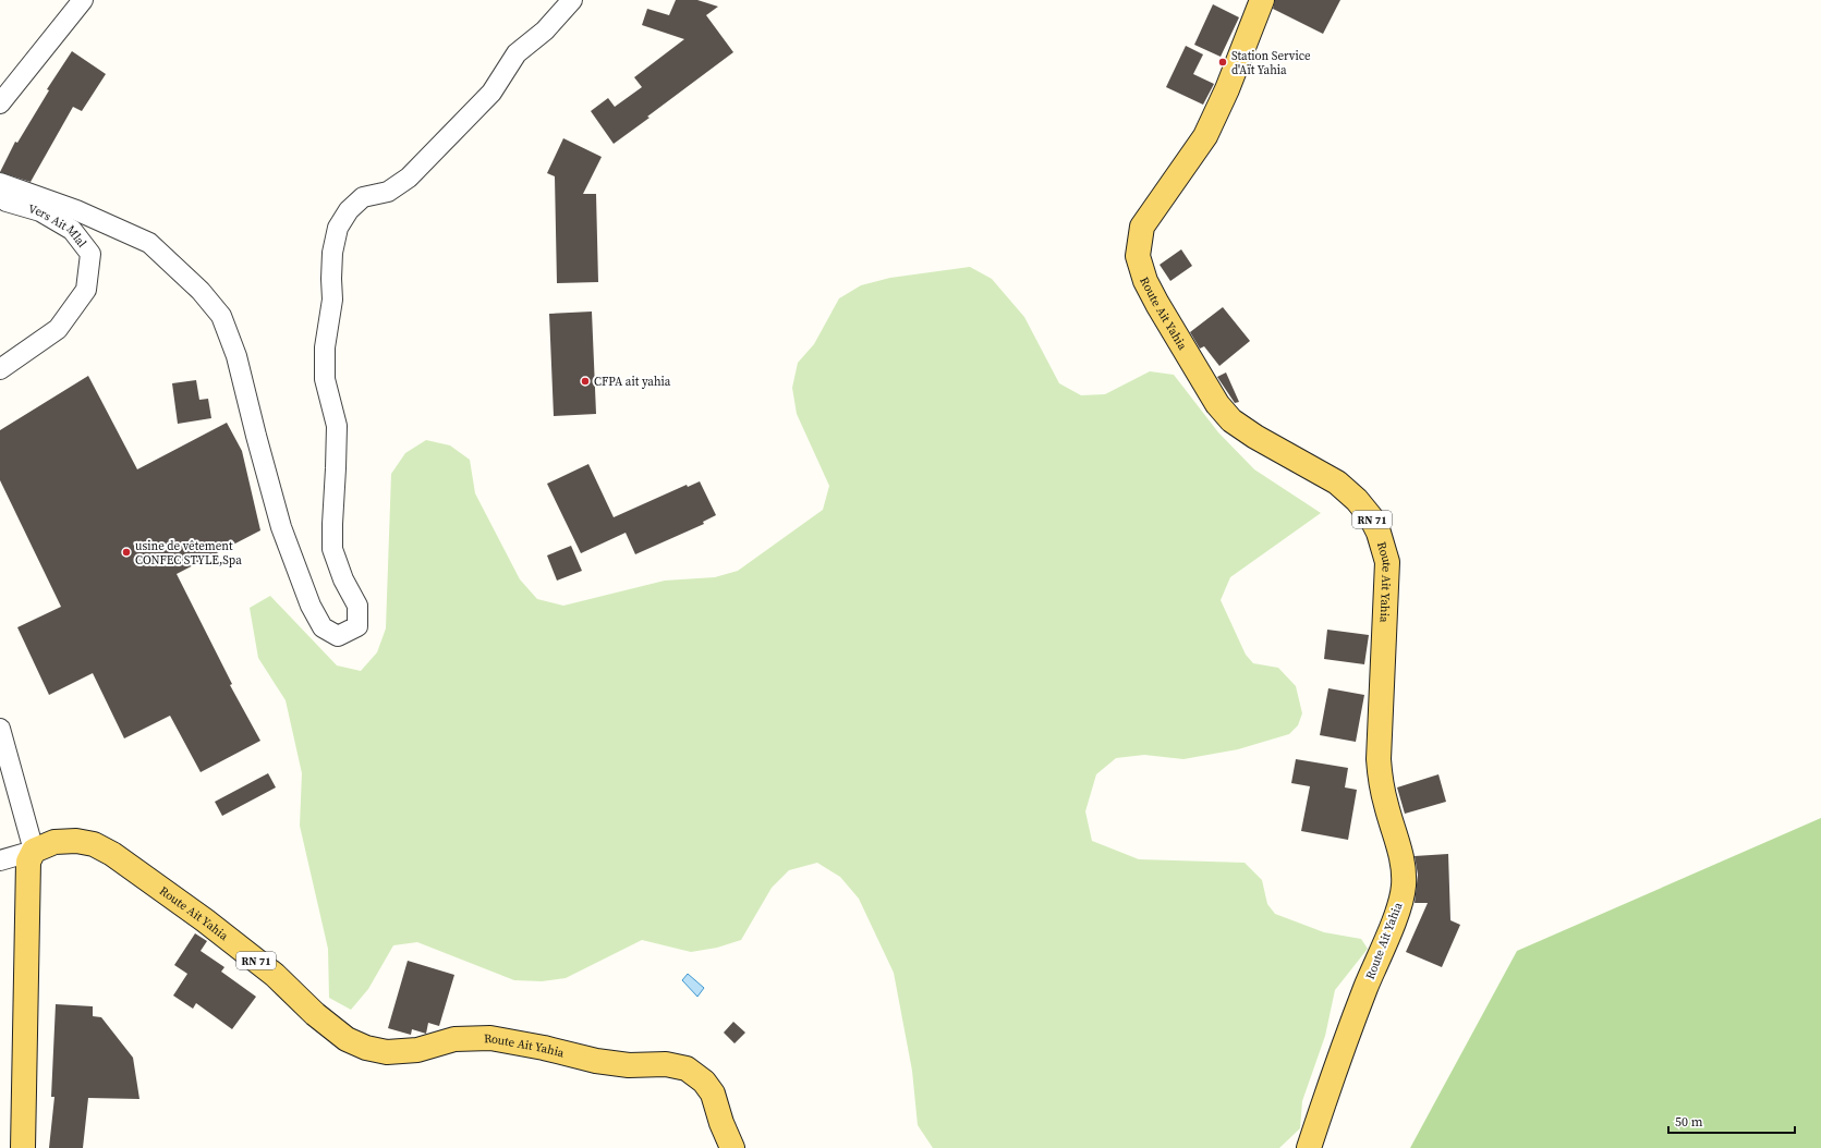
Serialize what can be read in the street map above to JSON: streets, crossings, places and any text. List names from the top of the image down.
{
  "streets": {
    "main road": ["Route Ait Yahia", "RN 71"],
    "street": ["Vers Ait Mlal"]
  },
  "places": ["Station Service d'Aït Yahia", "CFPA ait yahia", "usine de vêtement CONFEC STYLE,Spa"],
  "scale_bar": "50 m"
}
